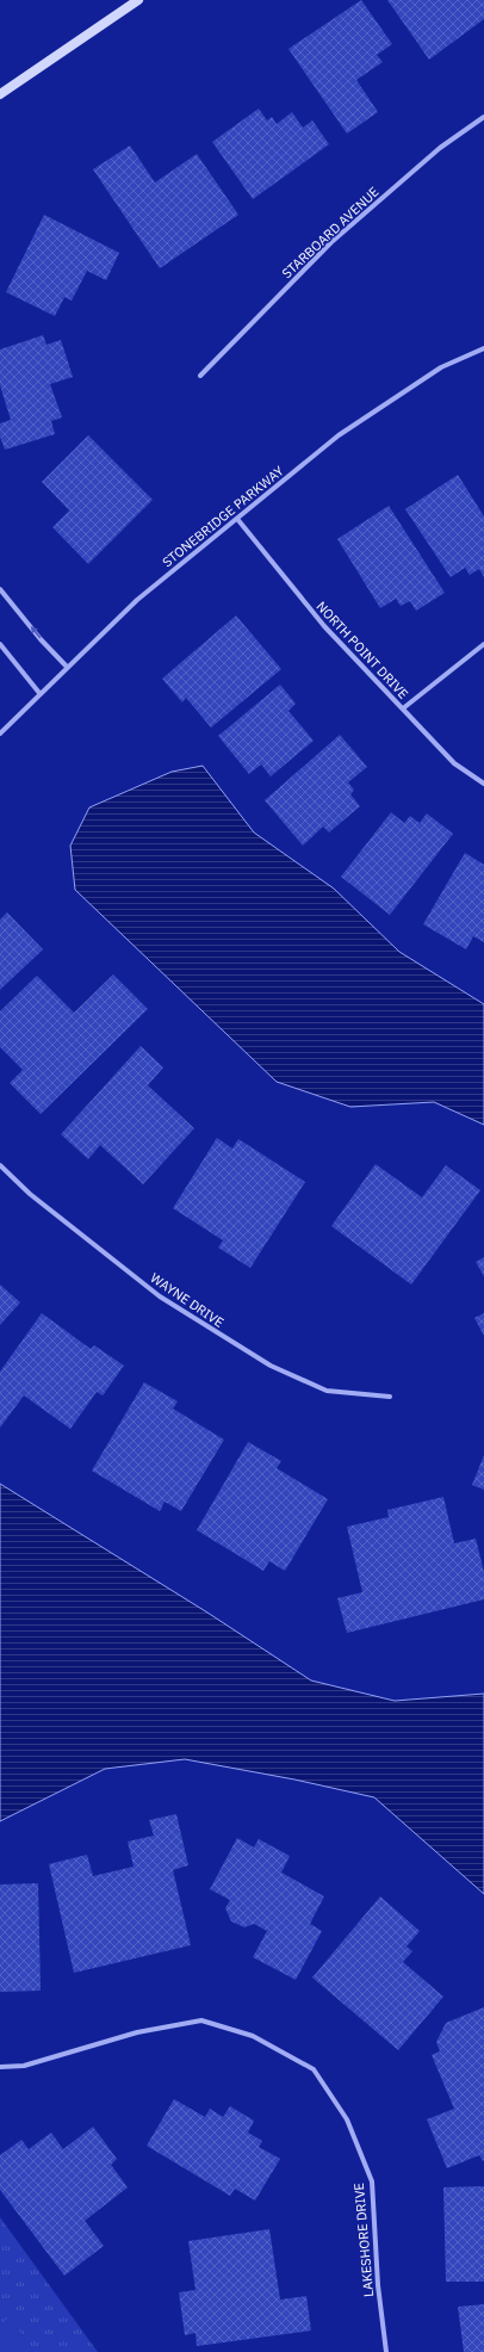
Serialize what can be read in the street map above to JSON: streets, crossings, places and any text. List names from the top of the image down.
{
  "streets": {
    "street": [
      "STARBOARD AVENUE",
      "STONEBRIDGE PARKWAY",
      "NORTH POINT DRIVE",
      "WAYNE DRIVE",
      "LAKESHORE DRIVE"
    ]
  },
  "crossings": [
    ["STONEBRIDGE PARKWAY", "NORTH POINT DRIVE"]
  ]
}
